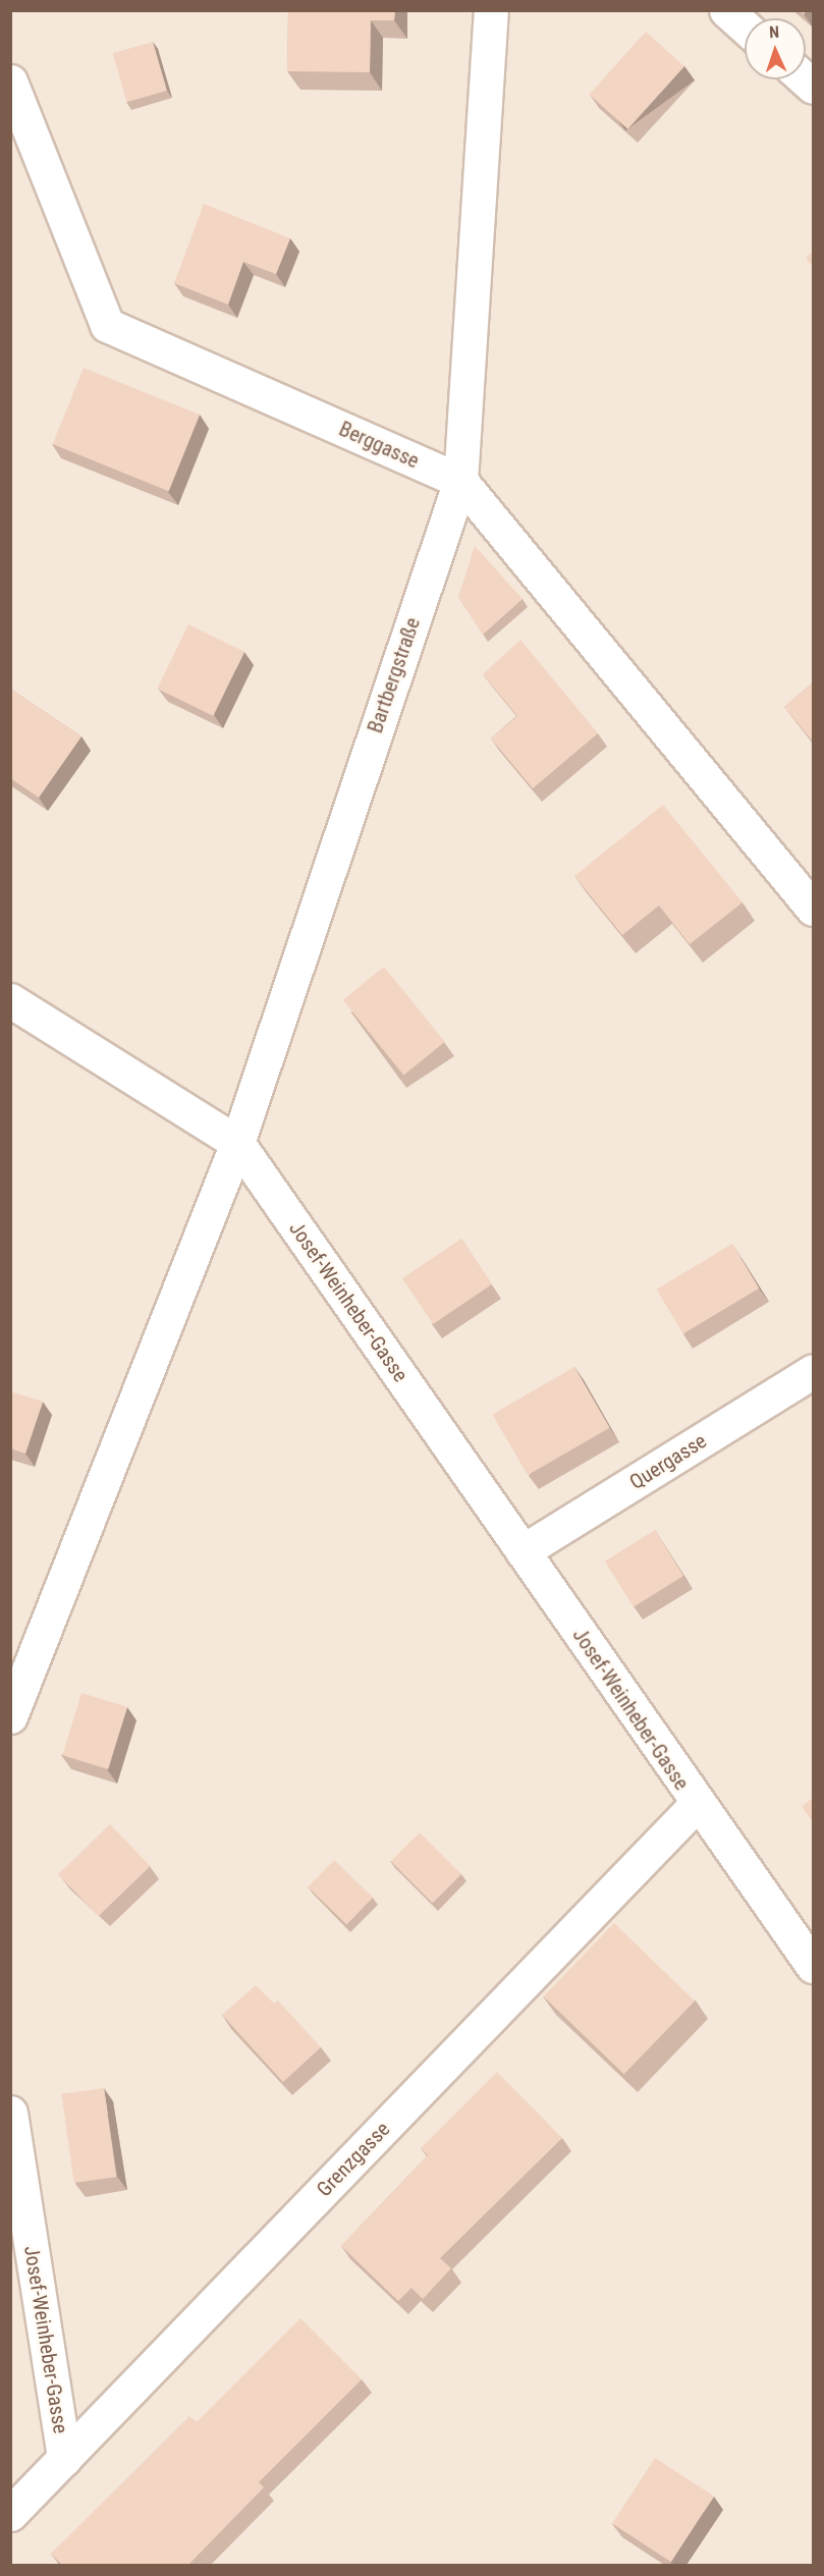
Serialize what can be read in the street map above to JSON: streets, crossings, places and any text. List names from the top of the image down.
{
  "streets": {
    "street": [
      "Berggasse",
      "Bartbergstraße",
      "Josef-Weinheber-Gasse",
      "Quergasse",
      "Grenzgasse"
    ]
  },
  "crossings": [
    ["Berggasse", "Bartbergstraße"],
    ["Bartbergstraße", "Josef-Weinheber-Gasse"],
    ["Josef-Weinheber-Gasse", "Quergasse"],
    ["Josef-Weinheber-Gasse", "Grenzgasse"]
  ],
  "north": "top"
}
